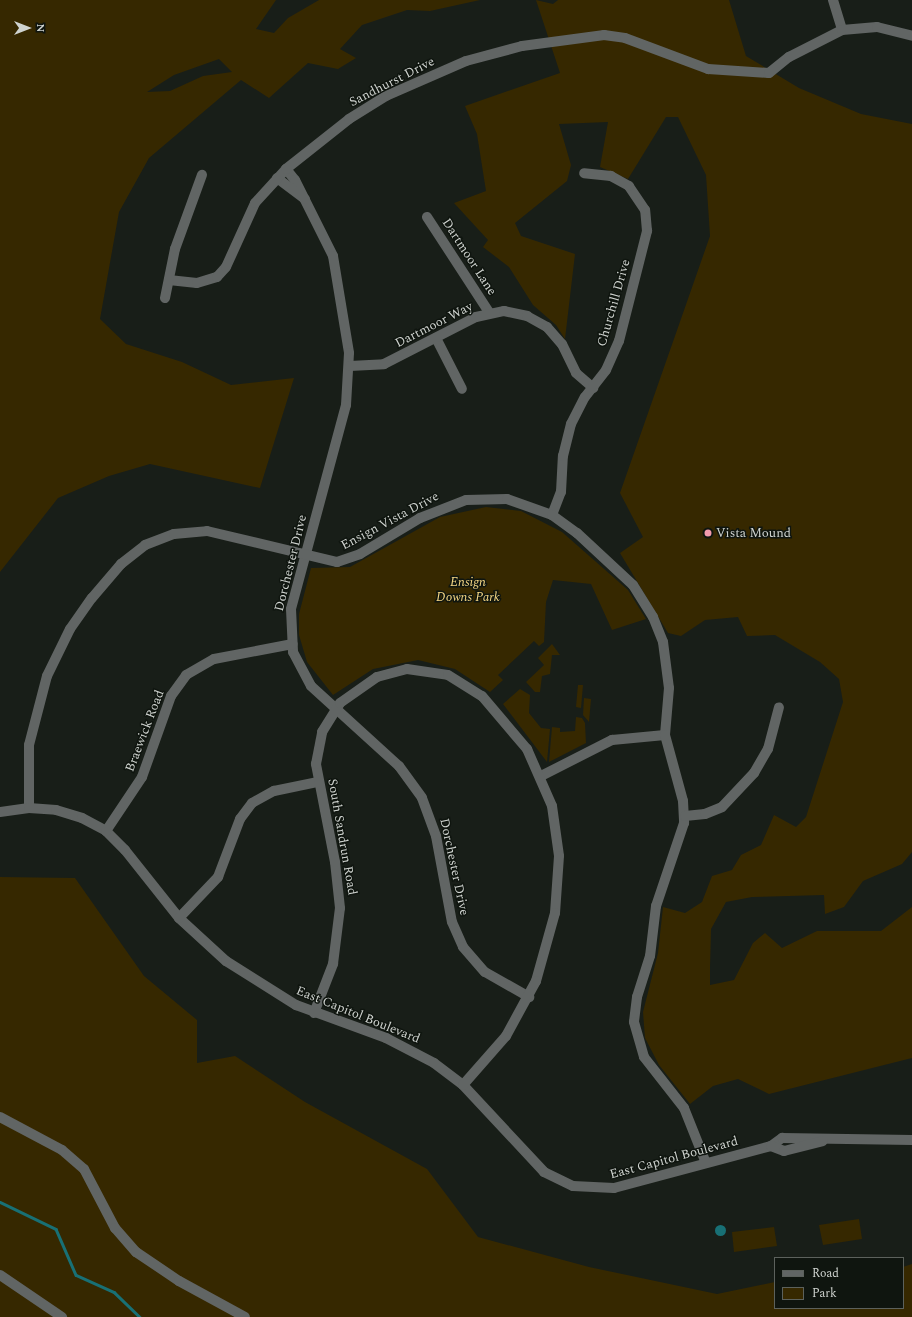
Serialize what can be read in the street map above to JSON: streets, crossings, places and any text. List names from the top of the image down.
{
  "streets": {
    "street": [
      "Sandhurst Drive",
      "Dartmoor Lane",
      "Churchill Drive",
      "Dartmoor Way",
      "Ensign Vista Drive",
      "Dorchester Drive",
      "Braewick Road",
      "South Sandrun Road",
      "East Capitol Boulevard"
    ]
  },
  "crossings": [
    ["Sandhurst Drive", "Dorchester Drive"],
    ["Dartmoor Lane", "Dartmoor Way"],
    ["Churchill Drive", "Dartmoor Way"],
    ["Churchill Drive", "Ensign Vista Drive"],
    ["Dartmoor Way", "Dorchester Drive"],
    ["Ensign Vista Drive", "Dorchester Drive"],
    ["Ensign Vista Drive", "East Capitol Boulevard"],
    ["Dorchester Drive", "Braewick Road"],
    ["Dorchester Drive", "South Sandrun Road"],
    ["Braewick Road", "East Capitol Boulevard"],
    ["South Sandrun Road", "East Capitol Boulevard"]
  ],
  "parks": ["Ensign Downs Park"],
  "places": ["Vista Mound"],
  "legend": ["Road", "Park"],
  "north": "right"
}
